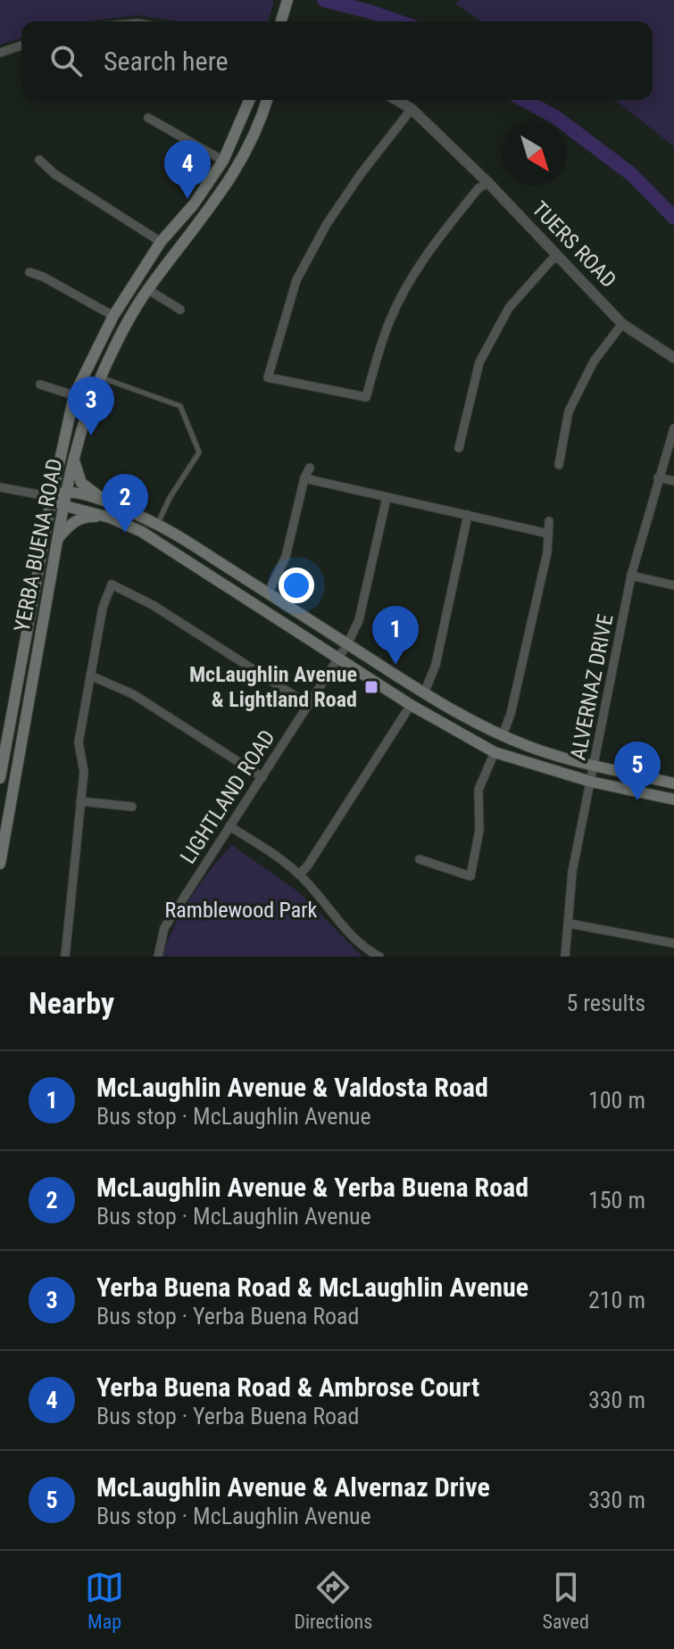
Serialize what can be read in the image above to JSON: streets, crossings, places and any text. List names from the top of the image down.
{
  "streets": {
    "main road": ["YERBA BUENA ROAD"],
    "street": ["TUERS ROAD", "ALVERNAZ DRIVE", "LIGHTLAND ROAD"]
  },
  "parks": ["Ramblewood Park"],
  "places": {
    "transit": ["McLaughlin Avenue & Lightland Road"]
  },
  "north": "bottom right",
  "page": {
    "search": "Search here",
    "pins": [
      "4",
      "3",
      "2",
      "1",
      "5"
    ],
    "heading": ["Nearby", "5 results"],
    "list": [
      {
        "mark": "1",
        "name": "McLaughlin Avenue & Valdosta Road",
        "note": "Bus stop · McLaughlin Avenue",
        "value": "100 m"
      },
      {
        "mark": "2",
        "name": "McLaughlin Avenue & Yerba Buena Road",
        "note": "Bus stop · McLaughlin Avenue",
        "value": "150 m"
      },
      {
        "mark": "3",
        "name": "Yerba Buena Road & McLaughlin Avenue",
        "note": "Bus stop · Yerba Buena Road",
        "value": "210 m"
      },
      {
        "mark": "4",
        "name": "Yerba Buena Road & Ambrose Court",
        "note": "Bus stop · Yerba Buena Road",
        "value": "330 m"
      },
      {
        "mark": "5",
        "name": "McLaughlin Avenue & Alvernaz Drive",
        "note": "Bus stop · McLaughlin Avenue",
        "value": "330 m"
      }
    ],
    "nav": ["Map", "Directions", "Saved"]
  }
}
